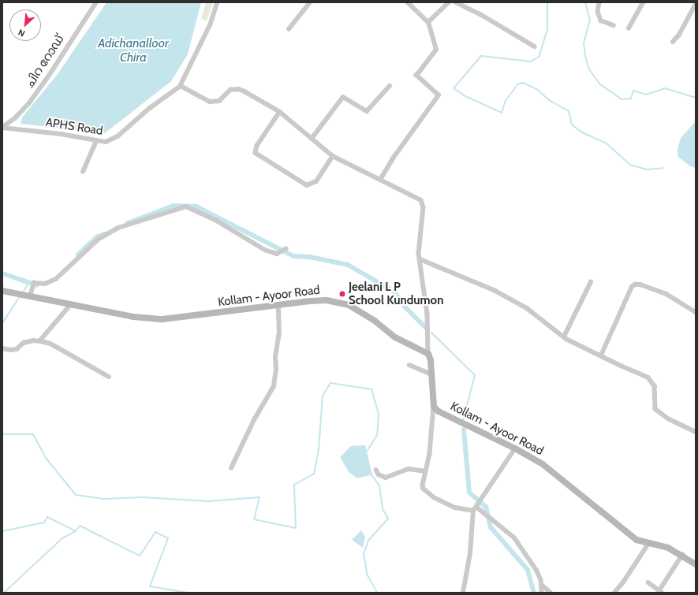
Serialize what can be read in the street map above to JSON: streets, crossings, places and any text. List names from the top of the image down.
{
  "streets": {
    "main road": ["Kollam - Ayoor Road"],
    "street": ["ചിറ റോഡ്", "APHS Road"]
  },
  "crossings": [
    ["ചിറ റോഡ്", "APHS Road"]
  ],
  "water": ["Adichanalloor Chira"],
  "places": ["Jeelani L P School Kundumon"],
  "north": "bottom left"
}
